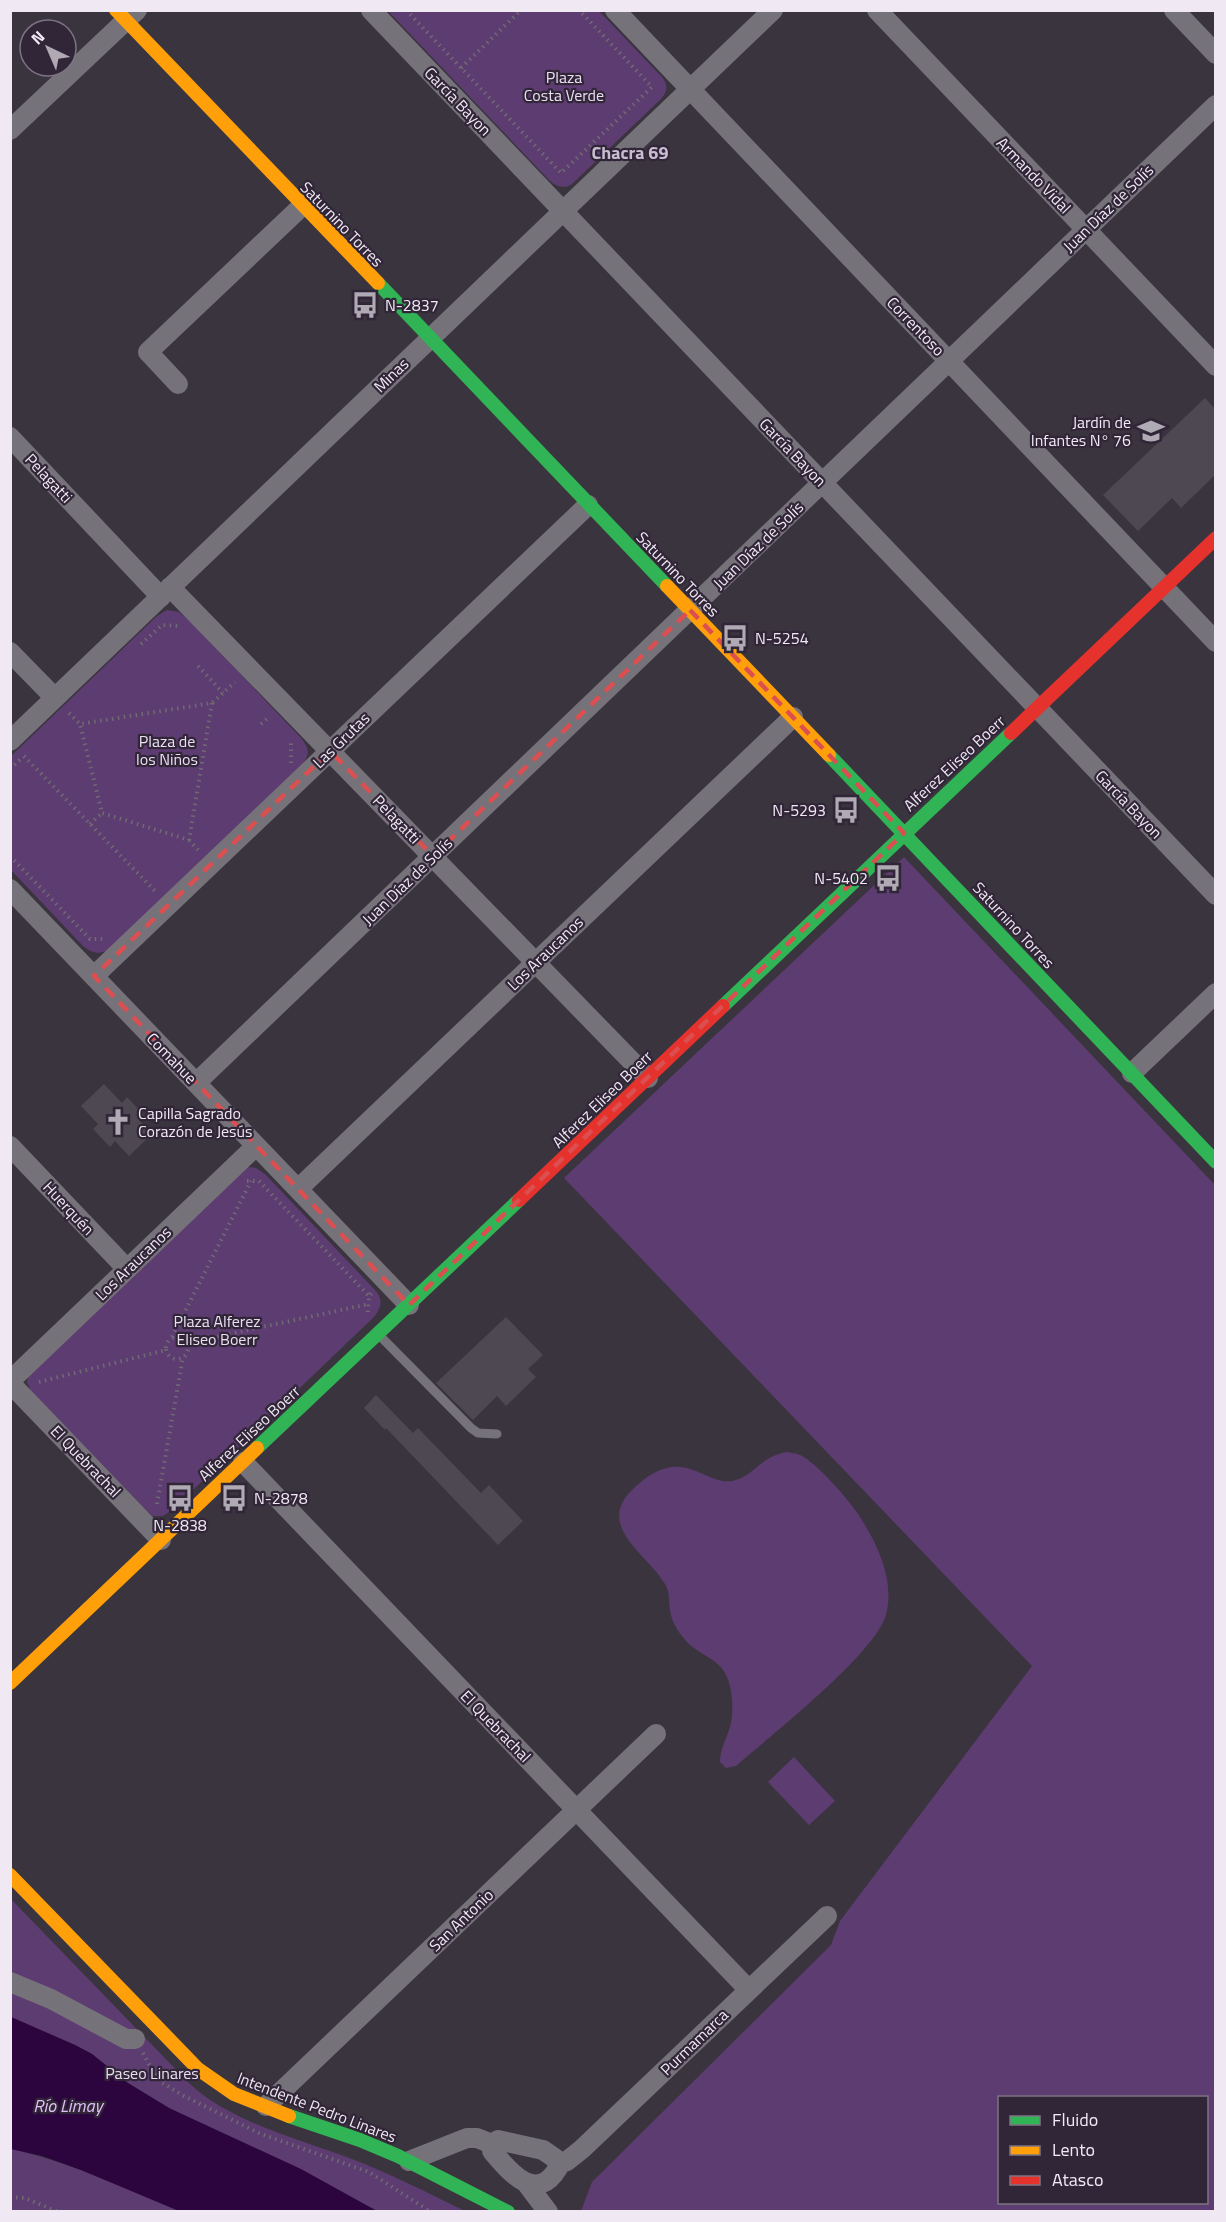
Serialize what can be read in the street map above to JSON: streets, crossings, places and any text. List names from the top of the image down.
{
  "streets": {
    "street": [
      "García Bayon",
      "Armando Vidal",
      "Juan Díaz de Solís",
      "Saturnino Torres",
      "Correntoso",
      "Minas",
      "Pelagatti",
      "Las Grutas",
      "Alferez Eliseo Boerr",
      "Los Araucanos",
      "Comahue",
      "Huerquén",
      "El Quebrachal",
      "San Antonio",
      "Purmamarca",
      "Intendente Pedro Linares"
    ]
  },
  "crossings": [
    ["García Bayon", "Juan Díaz de Solís"],
    ["García Bayon", "Minas"],
    ["García Bayon", "Alferez Eliseo Boerr"],
    ["Armando Vidal", "Juan Díaz de Solís"],
    ["Juan Díaz de Solís", "Saturnino Torres"],
    ["Juan Díaz de Solís", "Correntoso"],
    ["Juan Díaz de Solís", "Pelagatti"],
    ["Juan Díaz de Solís", "Comahue"],
    ["Saturnino Torres", "Minas"],
    ["Saturnino Torres", "Las Grutas"],
    ["Saturnino Torres", "Alferez Eliseo Boerr"],
    ["Saturnino Torres", "Los Araucanos"],
    ["Correntoso", "Minas"],
    ["Correntoso", "Alferez Eliseo Boerr"],
    ["Minas", "Pelagatti"],
    ["Pelagatti", "Las Grutas"],
    ["Pelagatti", "Alferez Eliseo Boerr"],
    ["Pelagatti", "Los Araucanos"],
    ["Las Grutas", "Comahue"],
    ["Alferez Eliseo Boerr", "Comahue"],
    ["Alferez Eliseo Boerr", "El Quebrachal"],
    ["Los Araucanos", "Comahue"],
    ["Los Araucanos", "Huerquén"],
    ["Los Araucanos", "El Quebrachal"],
    ["El Quebrachal", "San Antonio"],
    ["El Quebrachal", "Purmamarca"],
    ["San Antonio", "Intendente Pedro Linares"]
  ],
  "districts": ["Chacra 69"],
  "water": ["Río Limay"],
  "parks": [
    "Plaza Costa Verde",
    "Plaza de los Niños",
    "Plaza Alferez Eliseo Boerr",
    "Paseo Linares"
  ],
  "places": {
    "bus stop": [
      "N-2837",
      "N-5254",
      "N-5293",
      "N-5402",
      "N-2838",
      "N-2878"
    ],
    "school or university": ["Jardín de Infantes N° 76"],
    "church": ["Capilla Sagrado Corazón de Jesús"]
  },
  "legend": ["Fluido", "Lento", "Atasco"],
  "north": "top left"
}
